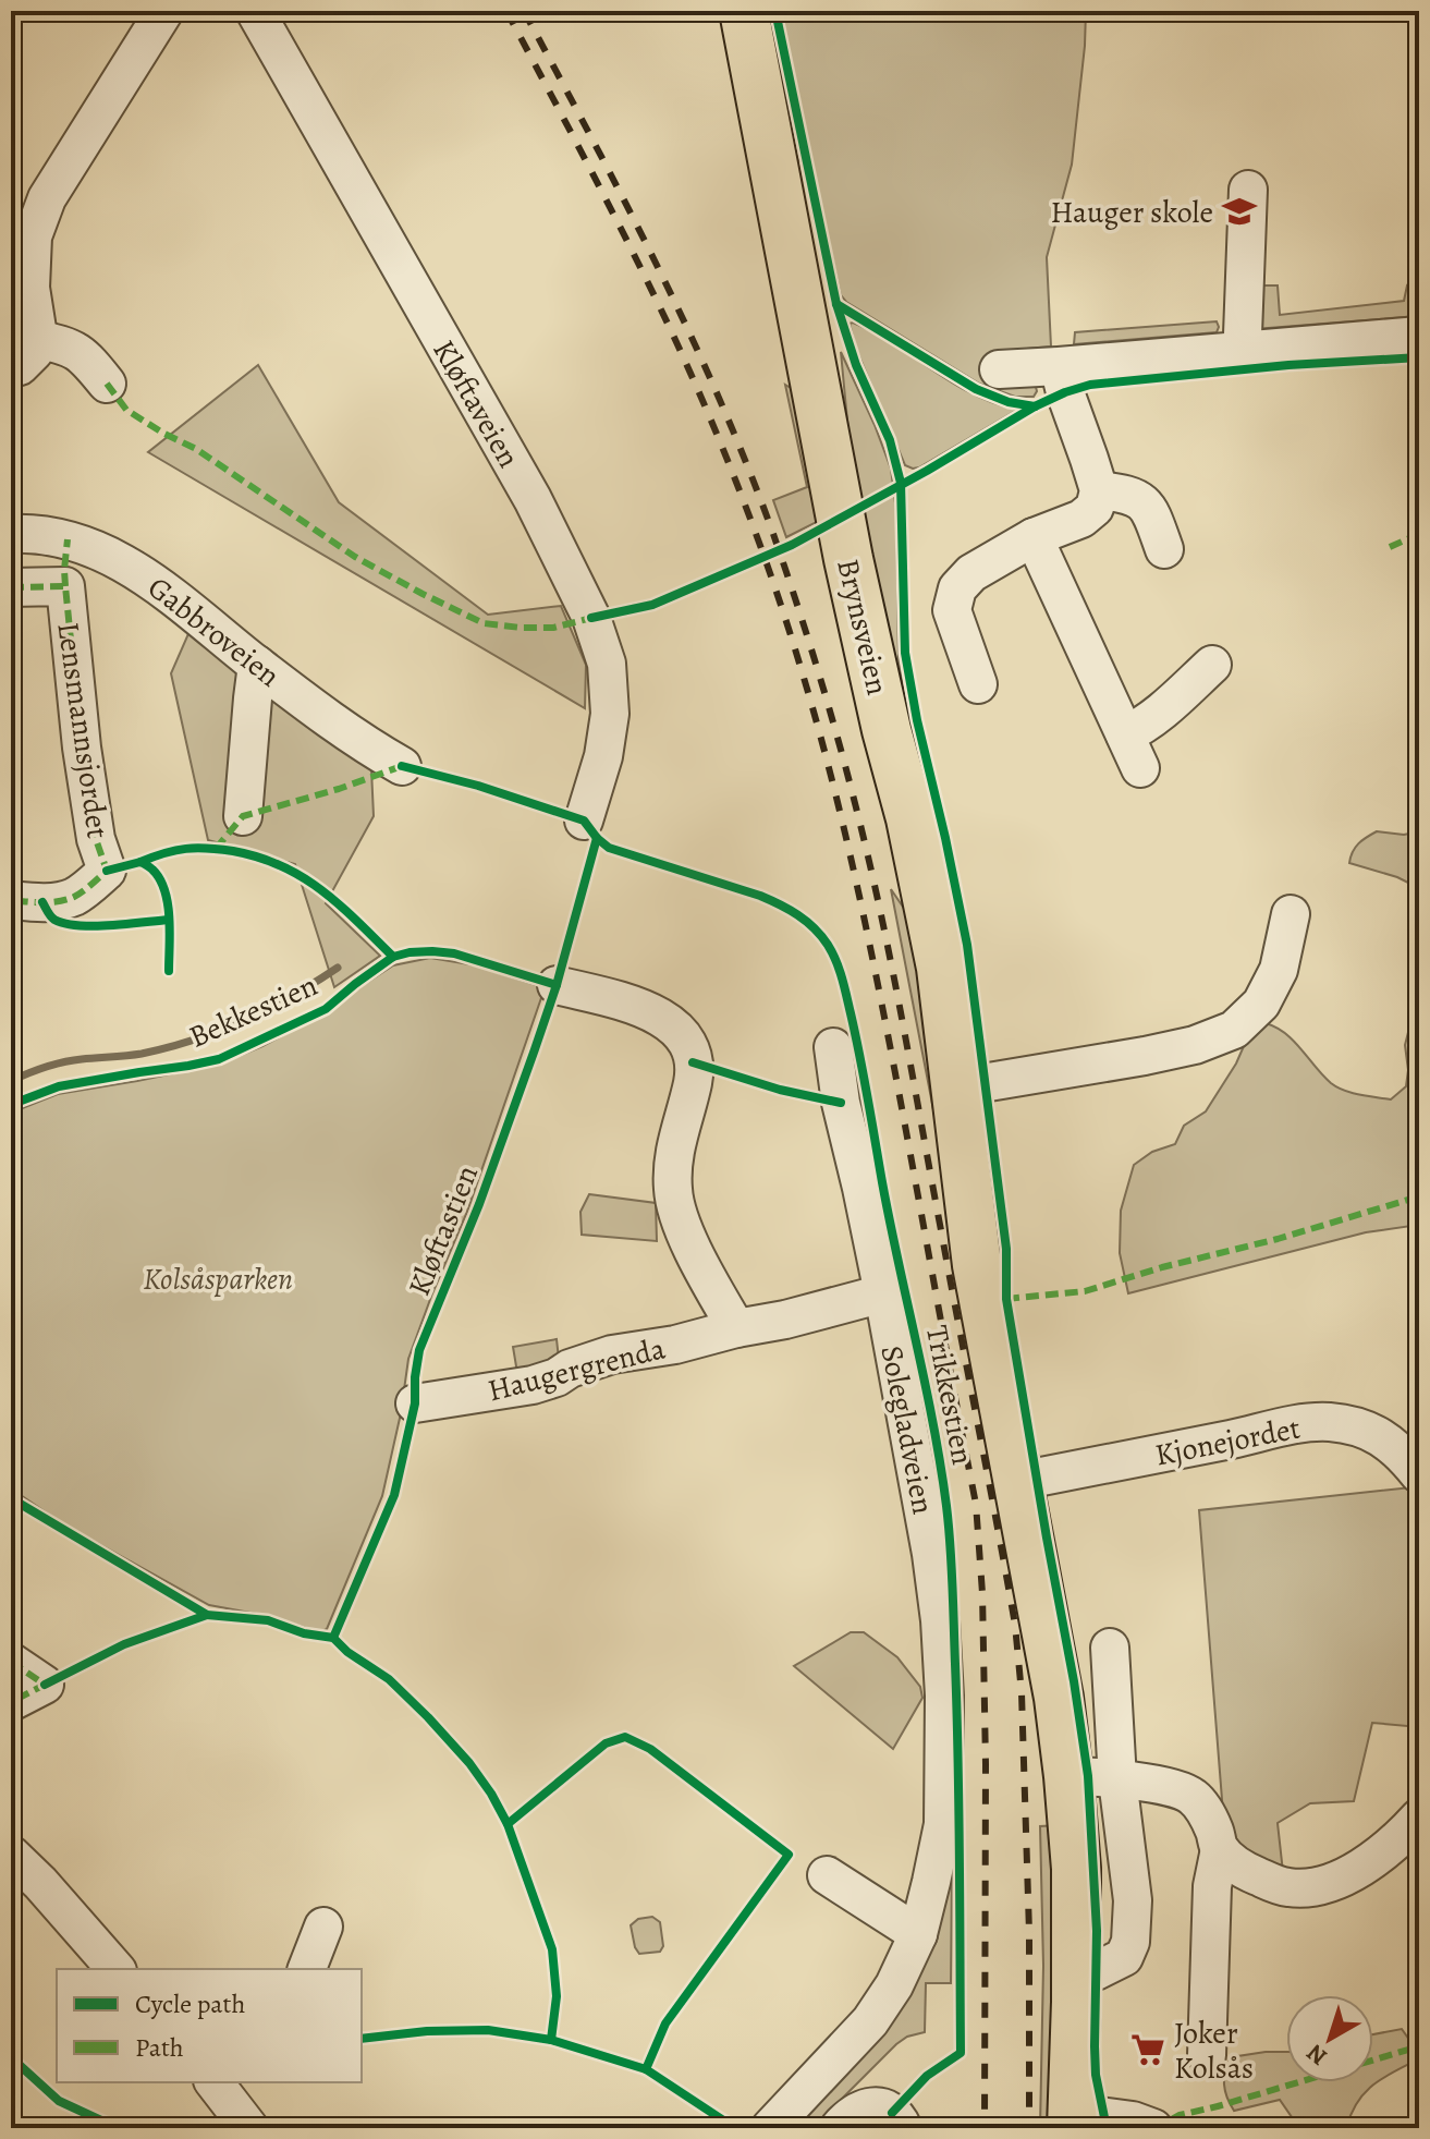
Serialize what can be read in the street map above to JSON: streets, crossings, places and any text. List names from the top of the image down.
{
  "streets": {
    "main road": ["Brynsveien"],
    "street": [
      "Kløftaveien",
      "Gabbroveien",
      "Lensmannsjordet",
      "Haugergrenda",
      "Solegladveien",
      "Kjonejordet"
    ],
    "cycle path": ["Bekkestien", "Kløftastien", "Trikkestien"]
  },
  "crossings": [
    ["Brynsveien", "Kjonejordet"],
    ["Gabbroveien", "Lensmannsjordet"],
    ["Haugergrenda", "Solegladveien"]
  ],
  "parks": ["Kolsåsparken"],
  "places": {
    "school or university": ["Hauger skole"],
    "supermarket": ["Joker Kolsås"]
  },
  "legend": ["Cycle path", "Path"],
  "north": "bottom left"
}
